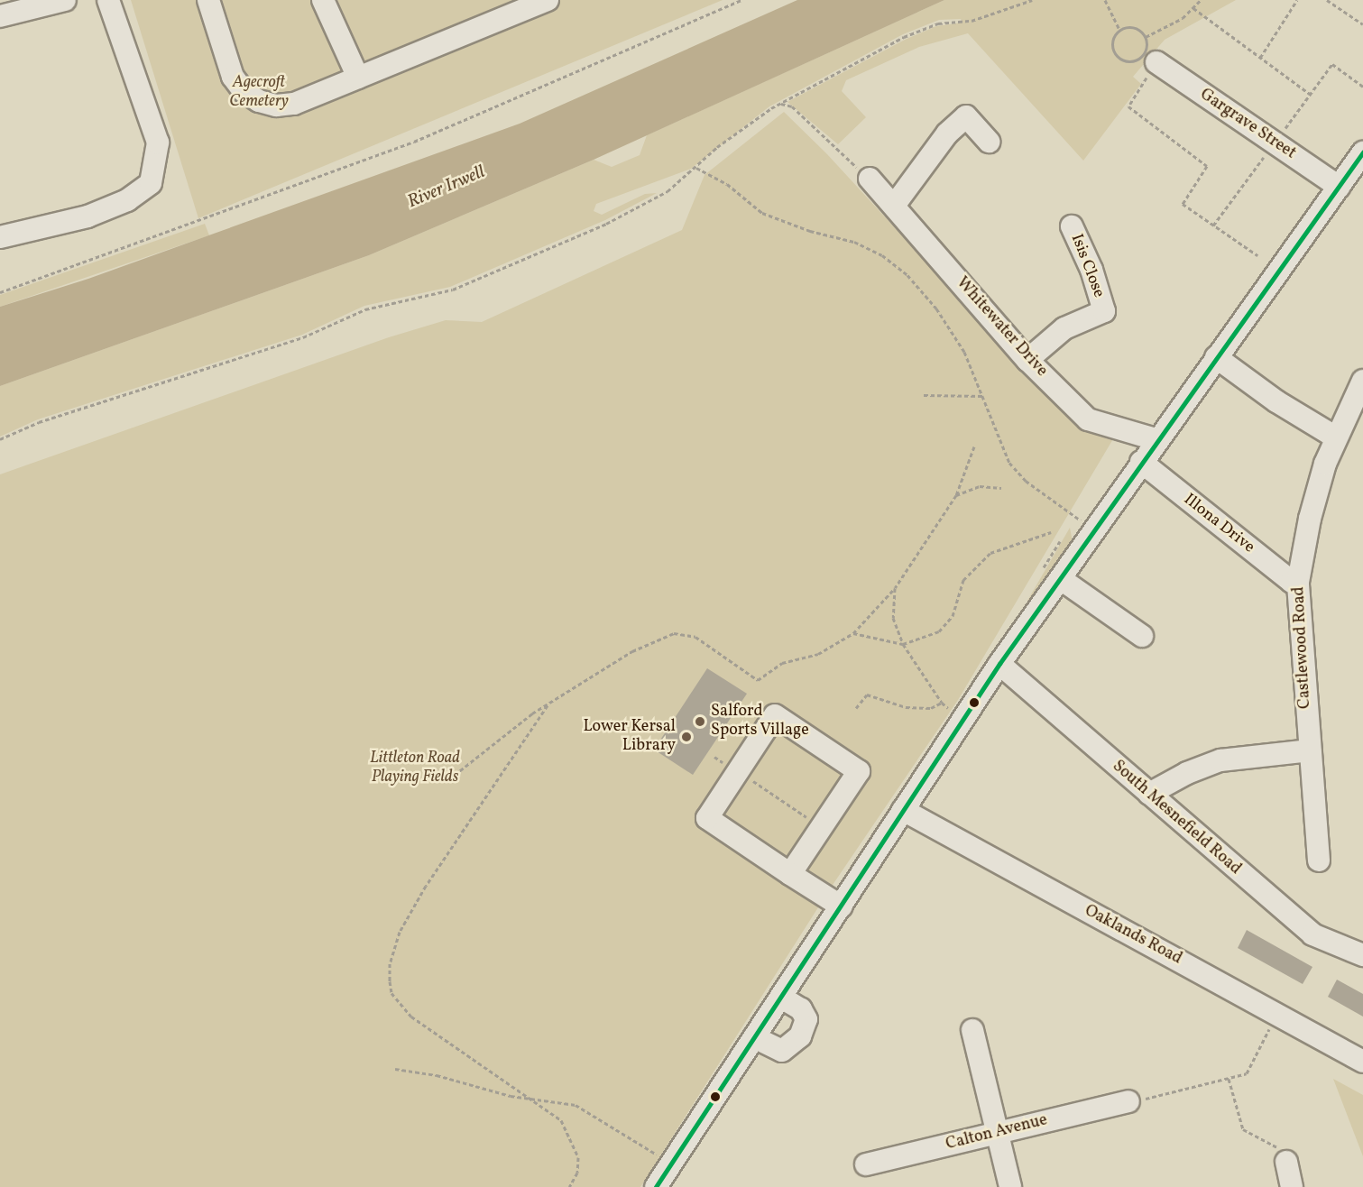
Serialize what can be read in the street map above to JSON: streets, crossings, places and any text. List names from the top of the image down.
{
  "streets": {
    "street": [
      "Gargrave Street",
      "Isis Close",
      "Whitewater Drive",
      "Illona Drive",
      "Castlewood Road",
      "South Mesnefield Road",
      "Oaklands Road",
      "Calton Avenue"
    ]
  },
  "crossings": [
    ["Isis Close", "Whitewater Drive"],
    ["Illona Drive", "Castlewood Road"]
  ],
  "water": ["River Irwell"],
  "parks": ["Agecroft Cemetery", "Littleton Road Playing Fields"],
  "places": ["Salford Sports Village", "Lower Kersal Library"]
}
